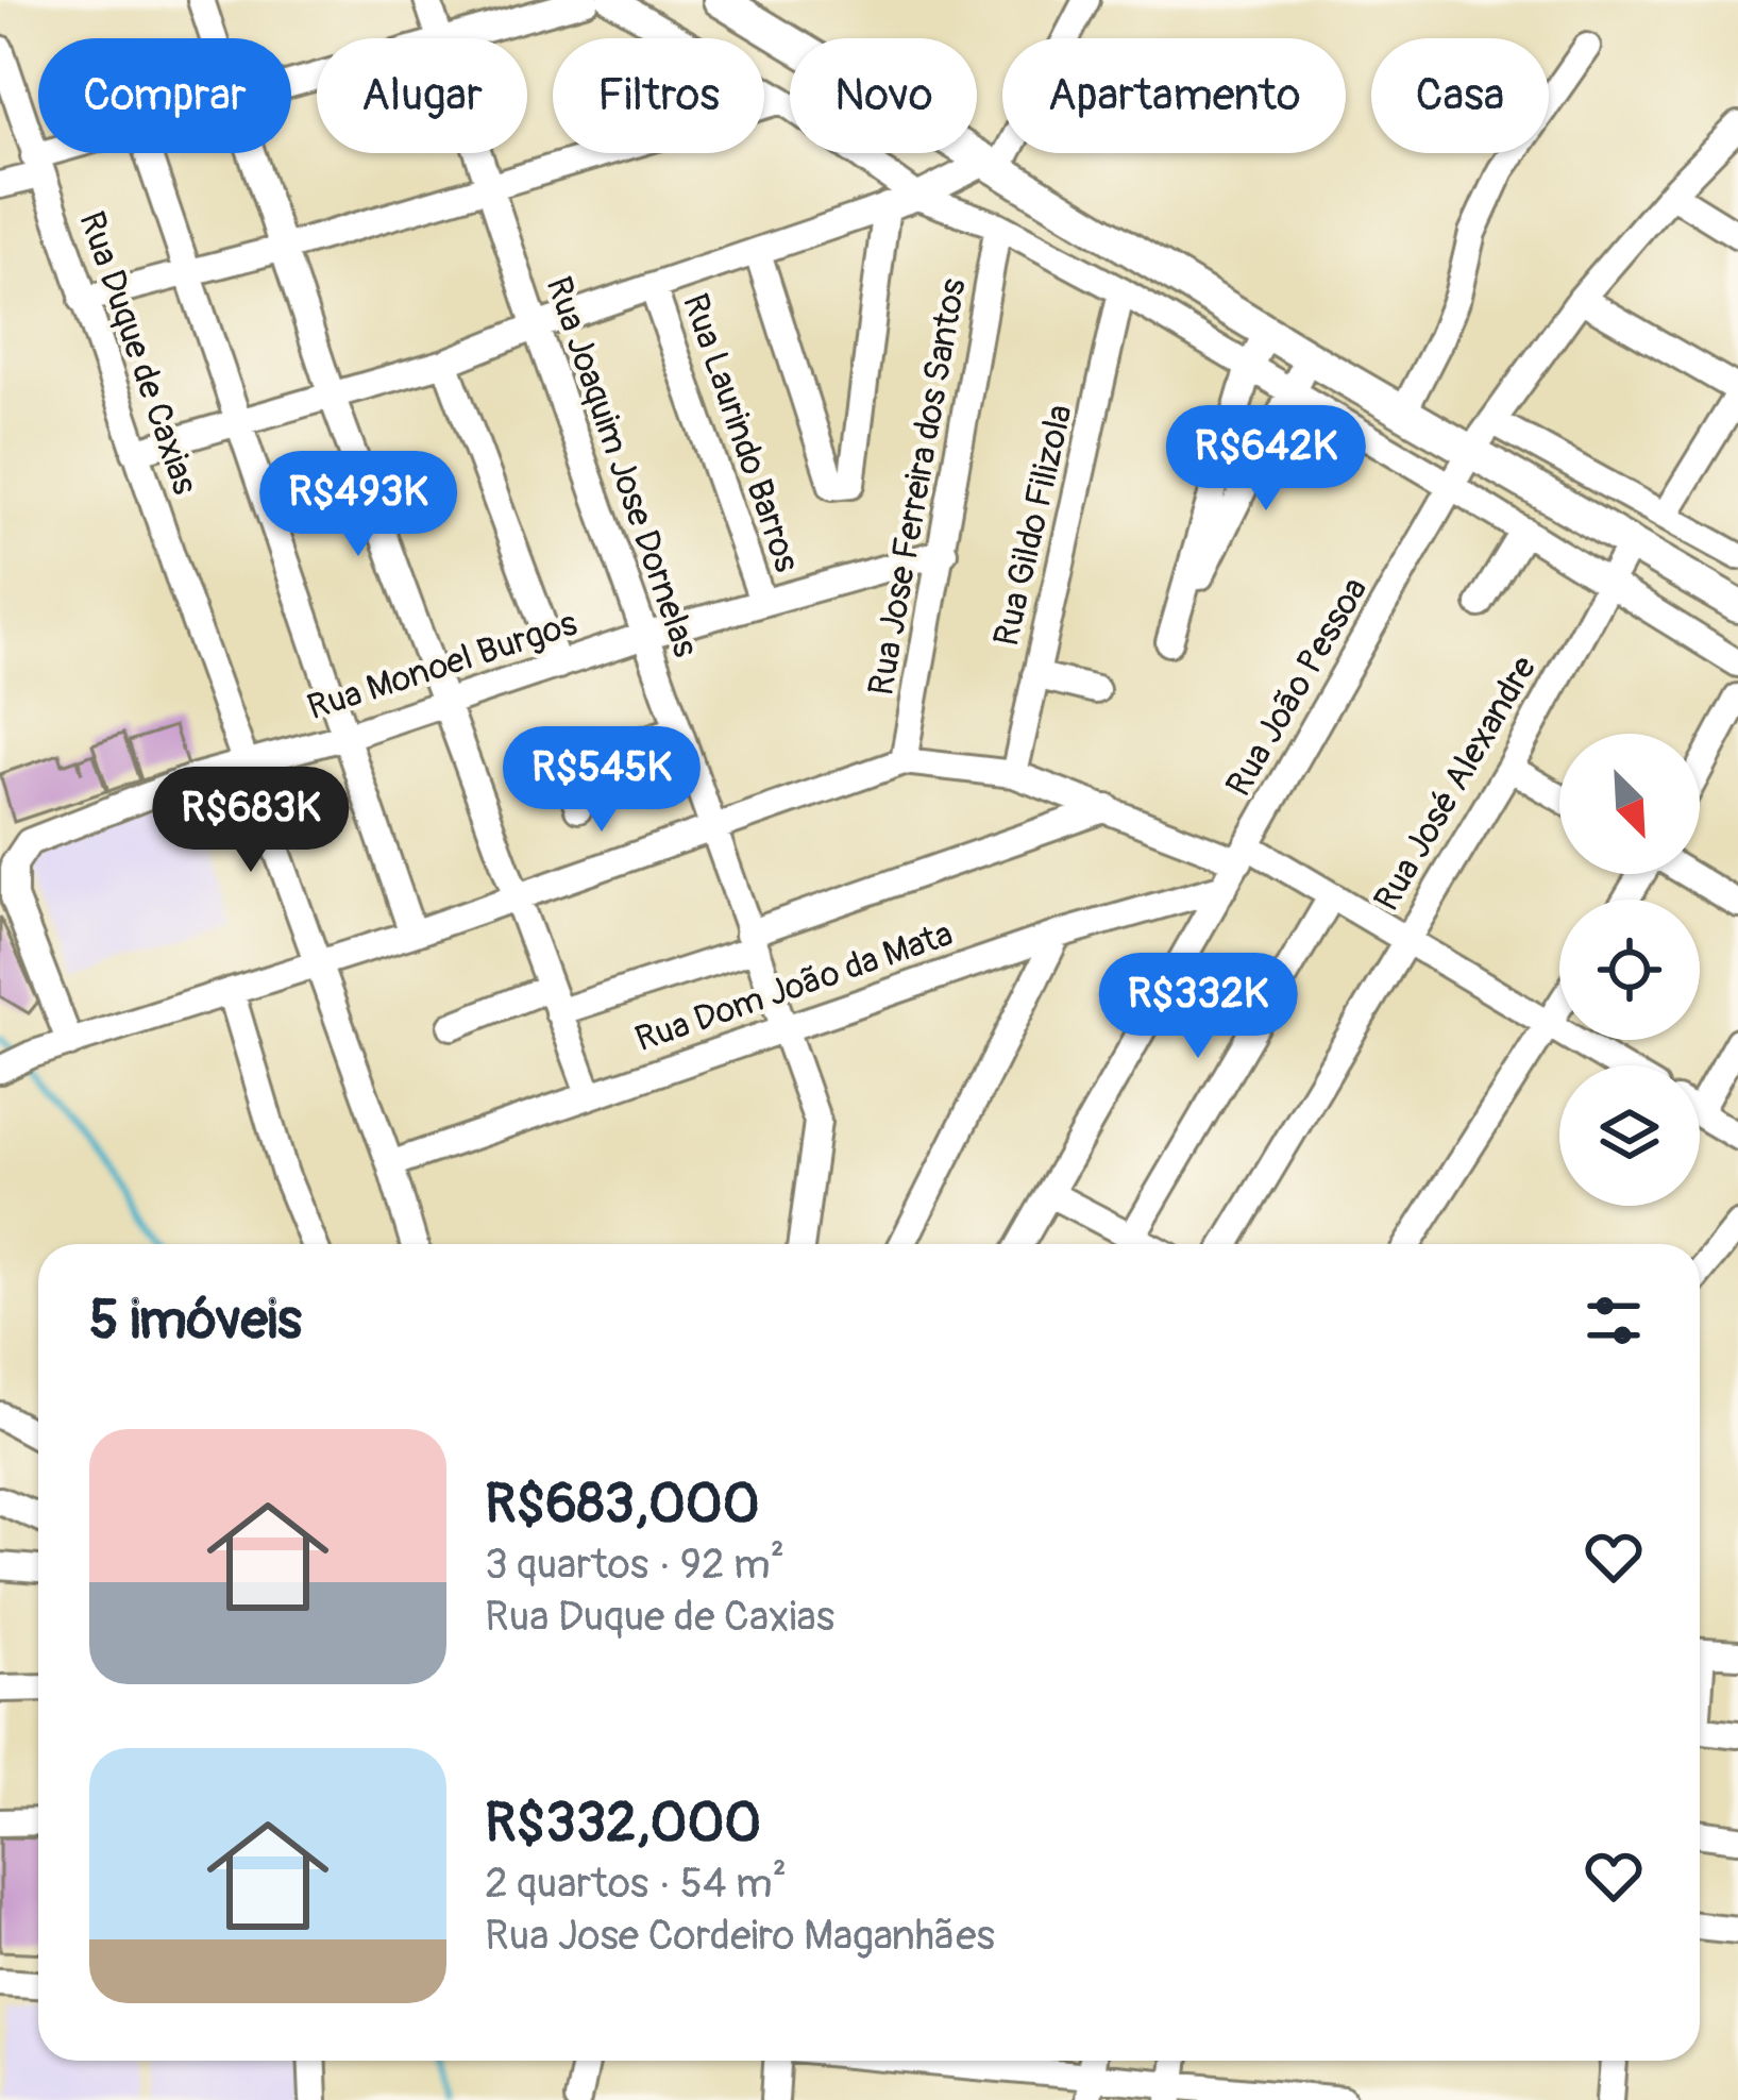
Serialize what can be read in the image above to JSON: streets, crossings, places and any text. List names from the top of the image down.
{
  "streets": {
    "street": [
      "Rua Duque de Caxias",
      "Rua Laurindo Barros",
      "Rua Joaquim Jose Dornelas",
      "Rua Jose Ferreira dos Santos",
      "Rua Gildo Filizola",
      "Rua Monoel Burgos",
      "Rua João Pessoa",
      "Rua José Alexandre",
      "Rua Dom João da Mata"
    ]
  },
  "crossings": [
    ["Rua Duque de Caxias", "Rua Monoel Burgos"],
    ["Rua Duque de Caxias", "Rua Dom João da Mata"],
    ["Rua Laurindo Barros", "Rua Monoel Burgos"],
    ["Rua Joaquim Jose Dornelas", "Rua Monoel Burgos"],
    ["Rua Joaquim Jose Dornelas", "Rua Dom João da Mata"],
    ["Rua Jose Ferreira dos Santos", "Rua Monoel Burgos"],
    ["Rua João Pessoa", "Rua Dom João da Mata"]
  ],
  "north": "bottom right",
  "page": {
    "chip": [
      "Comprar",
      "Alugar",
      "Filtros",
      "Novo",
      "Apartamento",
      "Casa"
    ],
    "price": [
      "R$642K",
      "R$493K",
      "R$545K",
      "R$683K",
      "R$332K"
    ],
    "heading": "5 imóveis",
    "list": [
      {
        "name": "R$683,000",
        "note": "3 quartos · 92 m² · Rua Duque de Caxias"
      },
      {
        "name": "R$332,000",
        "note": "2 quartos · 54 m² · Rua Jose Cordeiro Maganhães"
      }
    ]
  }
}
